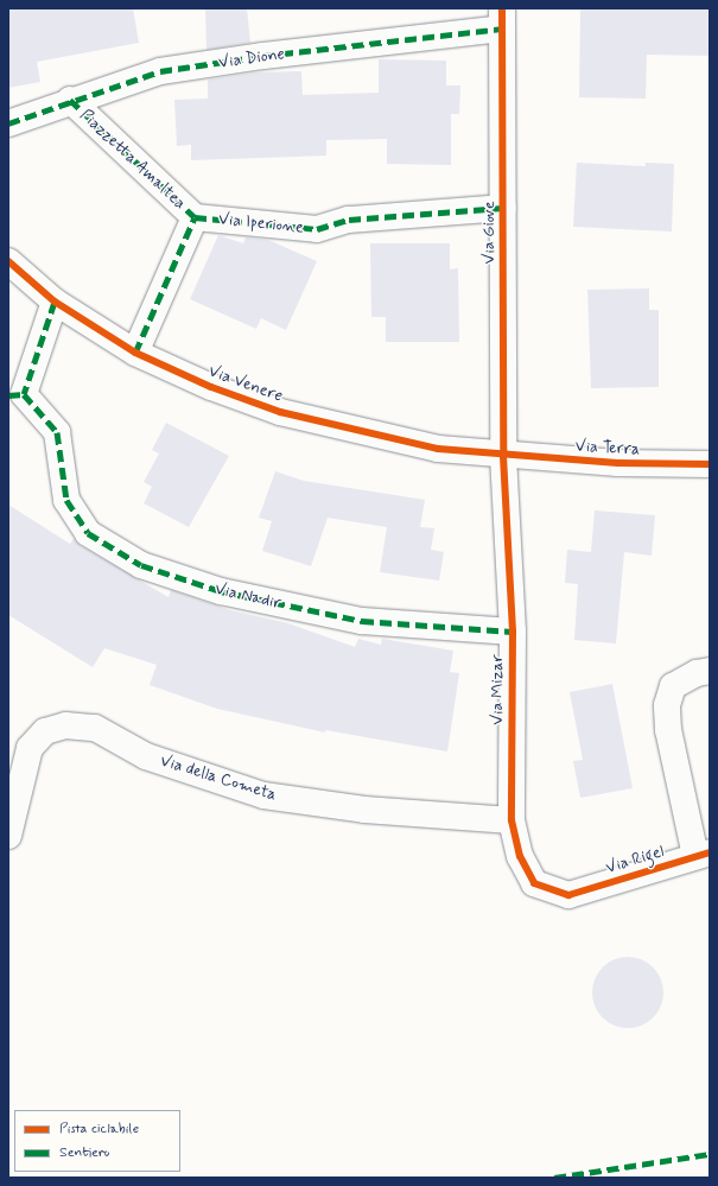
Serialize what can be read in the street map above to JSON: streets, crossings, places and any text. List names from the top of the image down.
{
  "streets": {
    "street": [
      "Via Dione",
      "Piazzetta Amaltea",
      "Via Iperione",
      "Via Giove",
      "Via Venere",
      "Via Terra",
      "Via Nadir",
      "Via Mizar",
      "Via della Cometa",
      "Via Rigel"
    ]
  },
  "crossings": [
    ["Via Dione", "Piazzetta Amaltea"],
    ["Via Dione", "Via Giove"],
    ["Piazzetta Amaltea", "Via Iperione"],
    ["Via Iperione", "Via Giove"],
    ["Via Iperione", "Via Venere"],
    ["Via Giove", "Via Venere"],
    ["Via Giove", "Via Terra"],
    ["Via Giove", "Via Mizar"],
    ["Via Venere", "Via Terra"],
    ["Via Venere", "Via Mizar"],
    ["Via Terra", "Via Mizar"],
    ["Via Nadir", "Via Mizar"],
    ["Via Mizar", "Via della Cometa"],
    ["Via Mizar", "Via Rigel"]
  ],
  "legend": ["Pista ciclabile", "Sentiero"]
}
